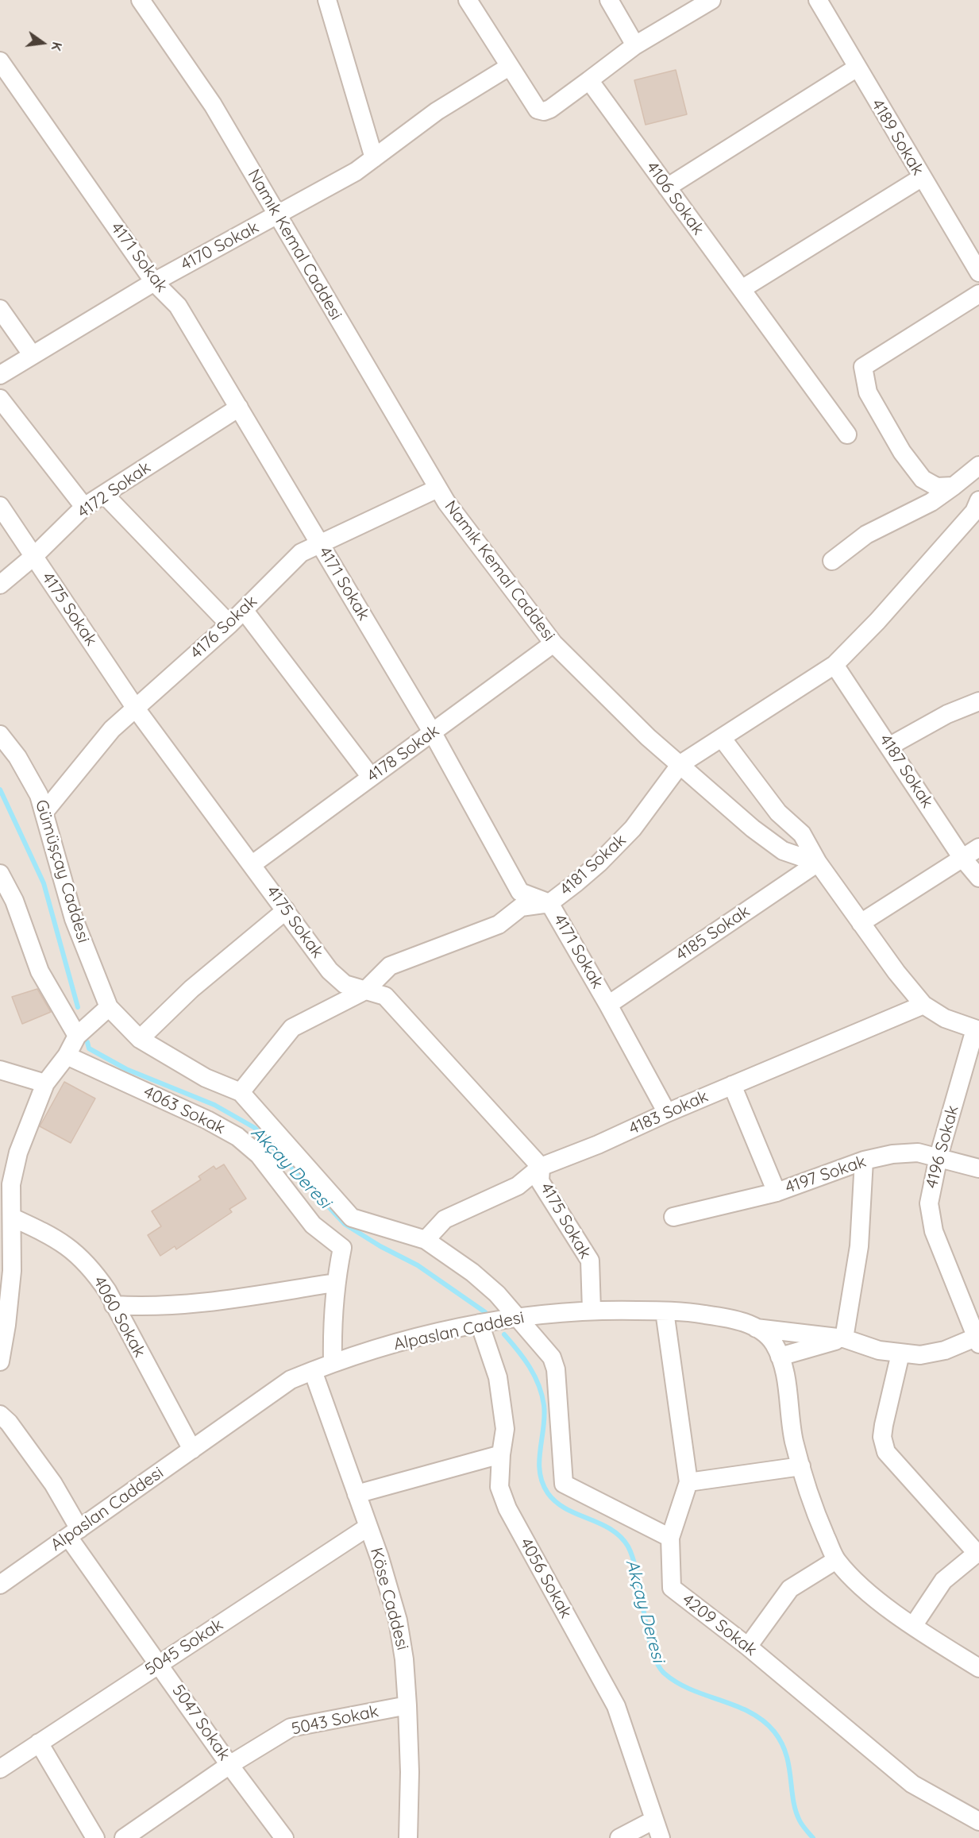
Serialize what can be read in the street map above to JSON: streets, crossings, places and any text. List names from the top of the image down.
{
  "streets": {
    "street": [
      "4189 Sokak",
      "4106 Sokak",
      "Namık Kemal Caddesi",
      "4170 Sokak",
      "4171 Sokak",
      "4172 Sokak",
      "4175 Sokak",
      "4176 Sokak",
      "4178 Sokak",
      "4187 Sokak",
      "4181 Sokak",
      "Gümüşçay Caddesi",
      "4185 Sokak",
      "4063 Sokak",
      "4183 Sokak",
      "4196 Sokak",
      "4197 Sokak",
      "4060 Sokak",
      "Alpaslan Caddesi",
      "4056 Sokak",
      "Köse Caddesi",
      "4209 Sokak",
      "5045 Sokak",
      "5043 Sokak",
      "5047 Sokak"
    ]
  },
  "crossings": [
    ["Namık Kemal Caddesi", "4170 Sokak"],
    ["Namık Kemal Caddesi", "4176 Sokak"],
    ["Namık Kemal Caddesi", "4178 Sokak"],
    ["Namık Kemal Caddesi", "4181 Sokak"],
    ["Namık Kemal Caddesi", "4185 Sokak"],
    ["4170 Sokak", "4171 Sokak"],
    ["4171 Sokak", "4172 Sokak"],
    ["4171 Sokak", "4176 Sokak"],
    ["4171 Sokak", "4178 Sokak"],
    ["4171 Sokak", "4181 Sokak"],
    ["4171 Sokak", "4185 Sokak"],
    ["4171 Sokak", "4183 Sokak"],
    ["4172 Sokak", "4175 Sokak"],
    ["4175 Sokak", "4176 Sokak"],
    ["4175 Sokak", "4178 Sokak"],
    ["4175 Sokak", "4181 Sokak"],
    ["4175 Sokak", "4183 Sokak"],
    ["4175 Sokak", "Alpaslan Caddesi"],
    ["4176 Sokak", "Gümüşçay Caddesi"],
    ["4187 Sokak", "4181 Sokak"],
    ["4181 Sokak", "Gümüşçay Caddesi"],
    ["Gümüşçay Caddesi", "4183 Sokak"],
    ["Gümüşçay Caddesi", "Alpaslan Caddesi"],
    ["4063 Sokak", "Alpaslan Caddesi"],
    ["4196 Sokak", "4197 Sokak"],
    ["4060 Sokak", "Alpaslan Caddesi"],
    ["Alpaslan Caddesi", "4056 Sokak"],
    ["Alpaslan Caddesi", "Köse Caddesi"],
    ["Alpaslan Caddesi", "5047 Sokak"],
    ["Köse Caddesi", "5045 Sokak"],
    ["Köse Caddesi", "5043 Sokak"],
    ["5045 Sokak", "5047 Sokak"],
    ["5043 Sokak", "5047 Sokak"]
  ],
  "water": ["Akçay Deresi"],
  "north": "right"
}
